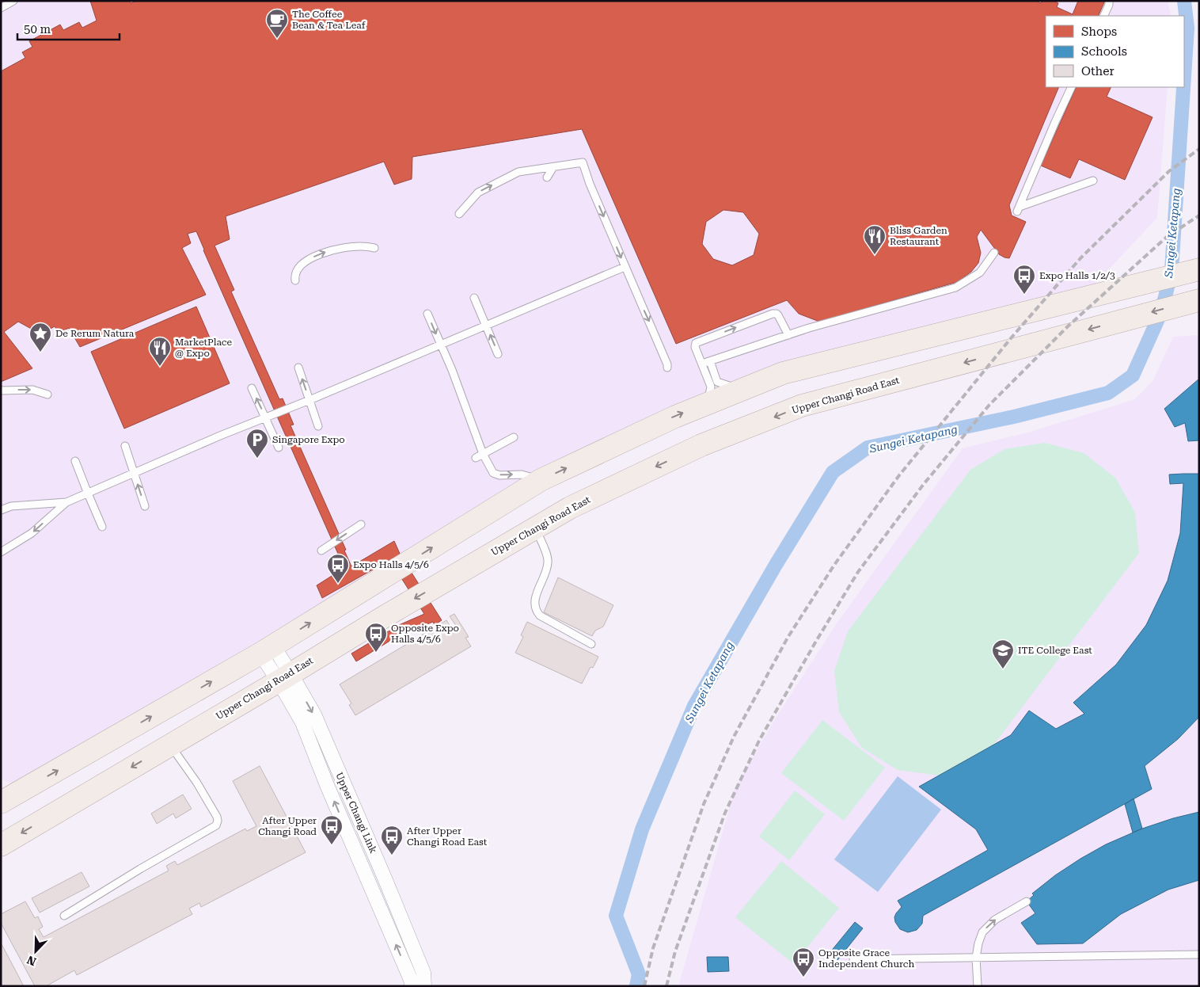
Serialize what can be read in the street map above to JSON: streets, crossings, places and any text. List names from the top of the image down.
{
  "streets": {
    "main road": ["Upper Changi Road East"],
    "street": ["Upper Changi Link"]
  },
  "crossings": [
    ["Upper Changi Road East", "Upper Changi Link"]
  ],
  "water": ["Sungei Ketapang"],
  "places": {
    "cafe": ["The Coffee Bean & Tea Leaf"],
    "restaurant": ["Bliss Garden Restaurant", "MarketPlace @ Expo"],
    "bus stop": [
      "Expo Halls 1/2/3",
      "Expo Halls 4/5/6",
      "Opposite Expo Halls 4/5/6",
      "After Upper Changi Road",
      "After Upper Changi Road East",
      "Opposite Grace Independent Church"
    ],
    "place": ["De Rerum Natura"],
    "parking": ["Singapore Expo"],
    "school or university": ["ITE College East"]
  },
  "legend": ["Shops", "Schools", "Other"],
  "scale_bar": "50 m",
  "north": "bottom left"
}
